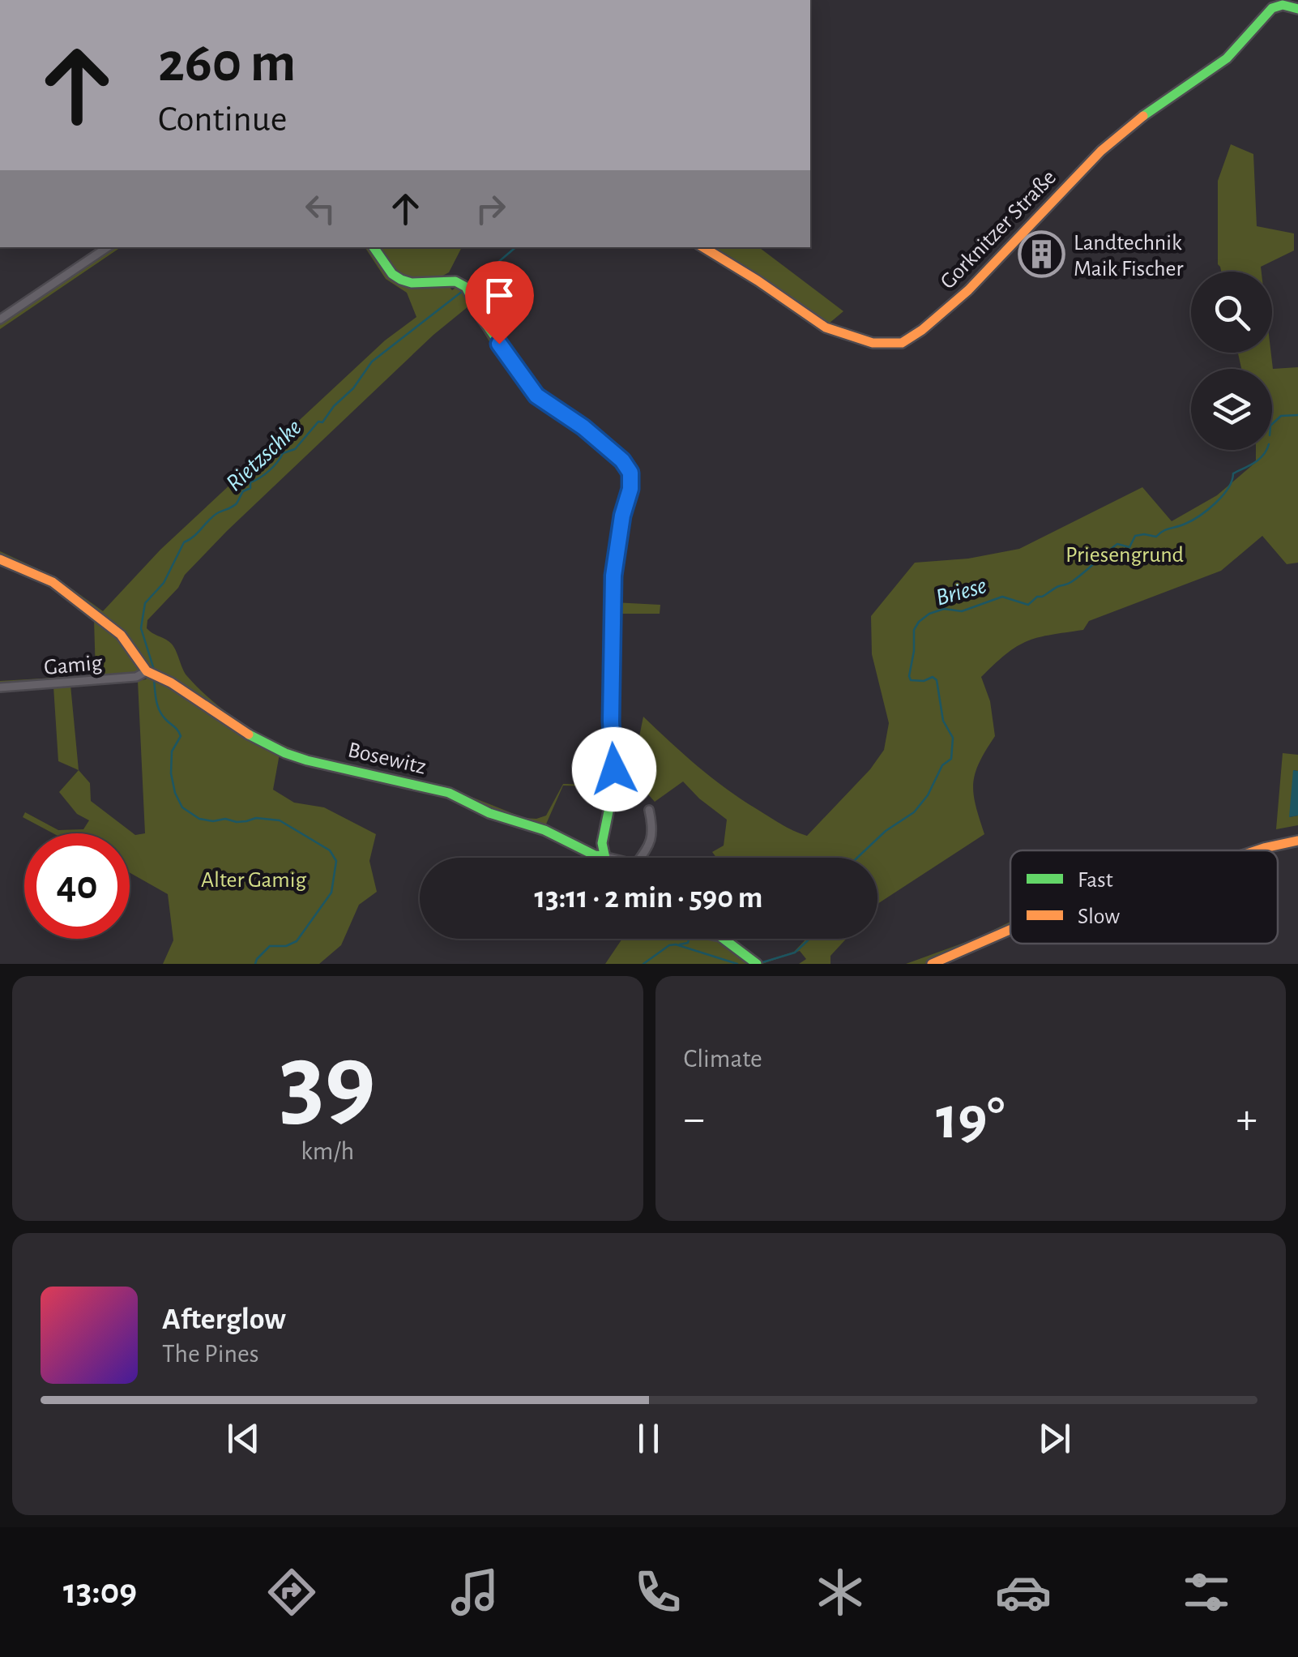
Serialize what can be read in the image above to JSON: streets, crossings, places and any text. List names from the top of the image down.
{
  "streets": {
    "street": ["Gorknitzer Straße", "Gamig", "Bosewitz"]
  },
  "crossings": [
    ["Gamig", "Bosewitz"]
  ],
  "water": ["Rietzschke", "Briese"],
  "parks": ["Priesengrund", "Alter Gamig"],
  "places": {
    "building": ["Landtechnik Maik Fischer"]
  },
  "legend": ["Fast", "Slow"],
  "page": {
    "turn": ["260 m", "Continue"],
    "limit": "40",
    "trip": "13:11 · 2 min · 590 m",
    "tile": [
      ["39", "km/h"],
      "Climate"
    ],
    "heat": ["−", "19°", "+"],
    "song": ["Afterglow", "The Pines"],
    "tabs": "13:09"
  }
}
